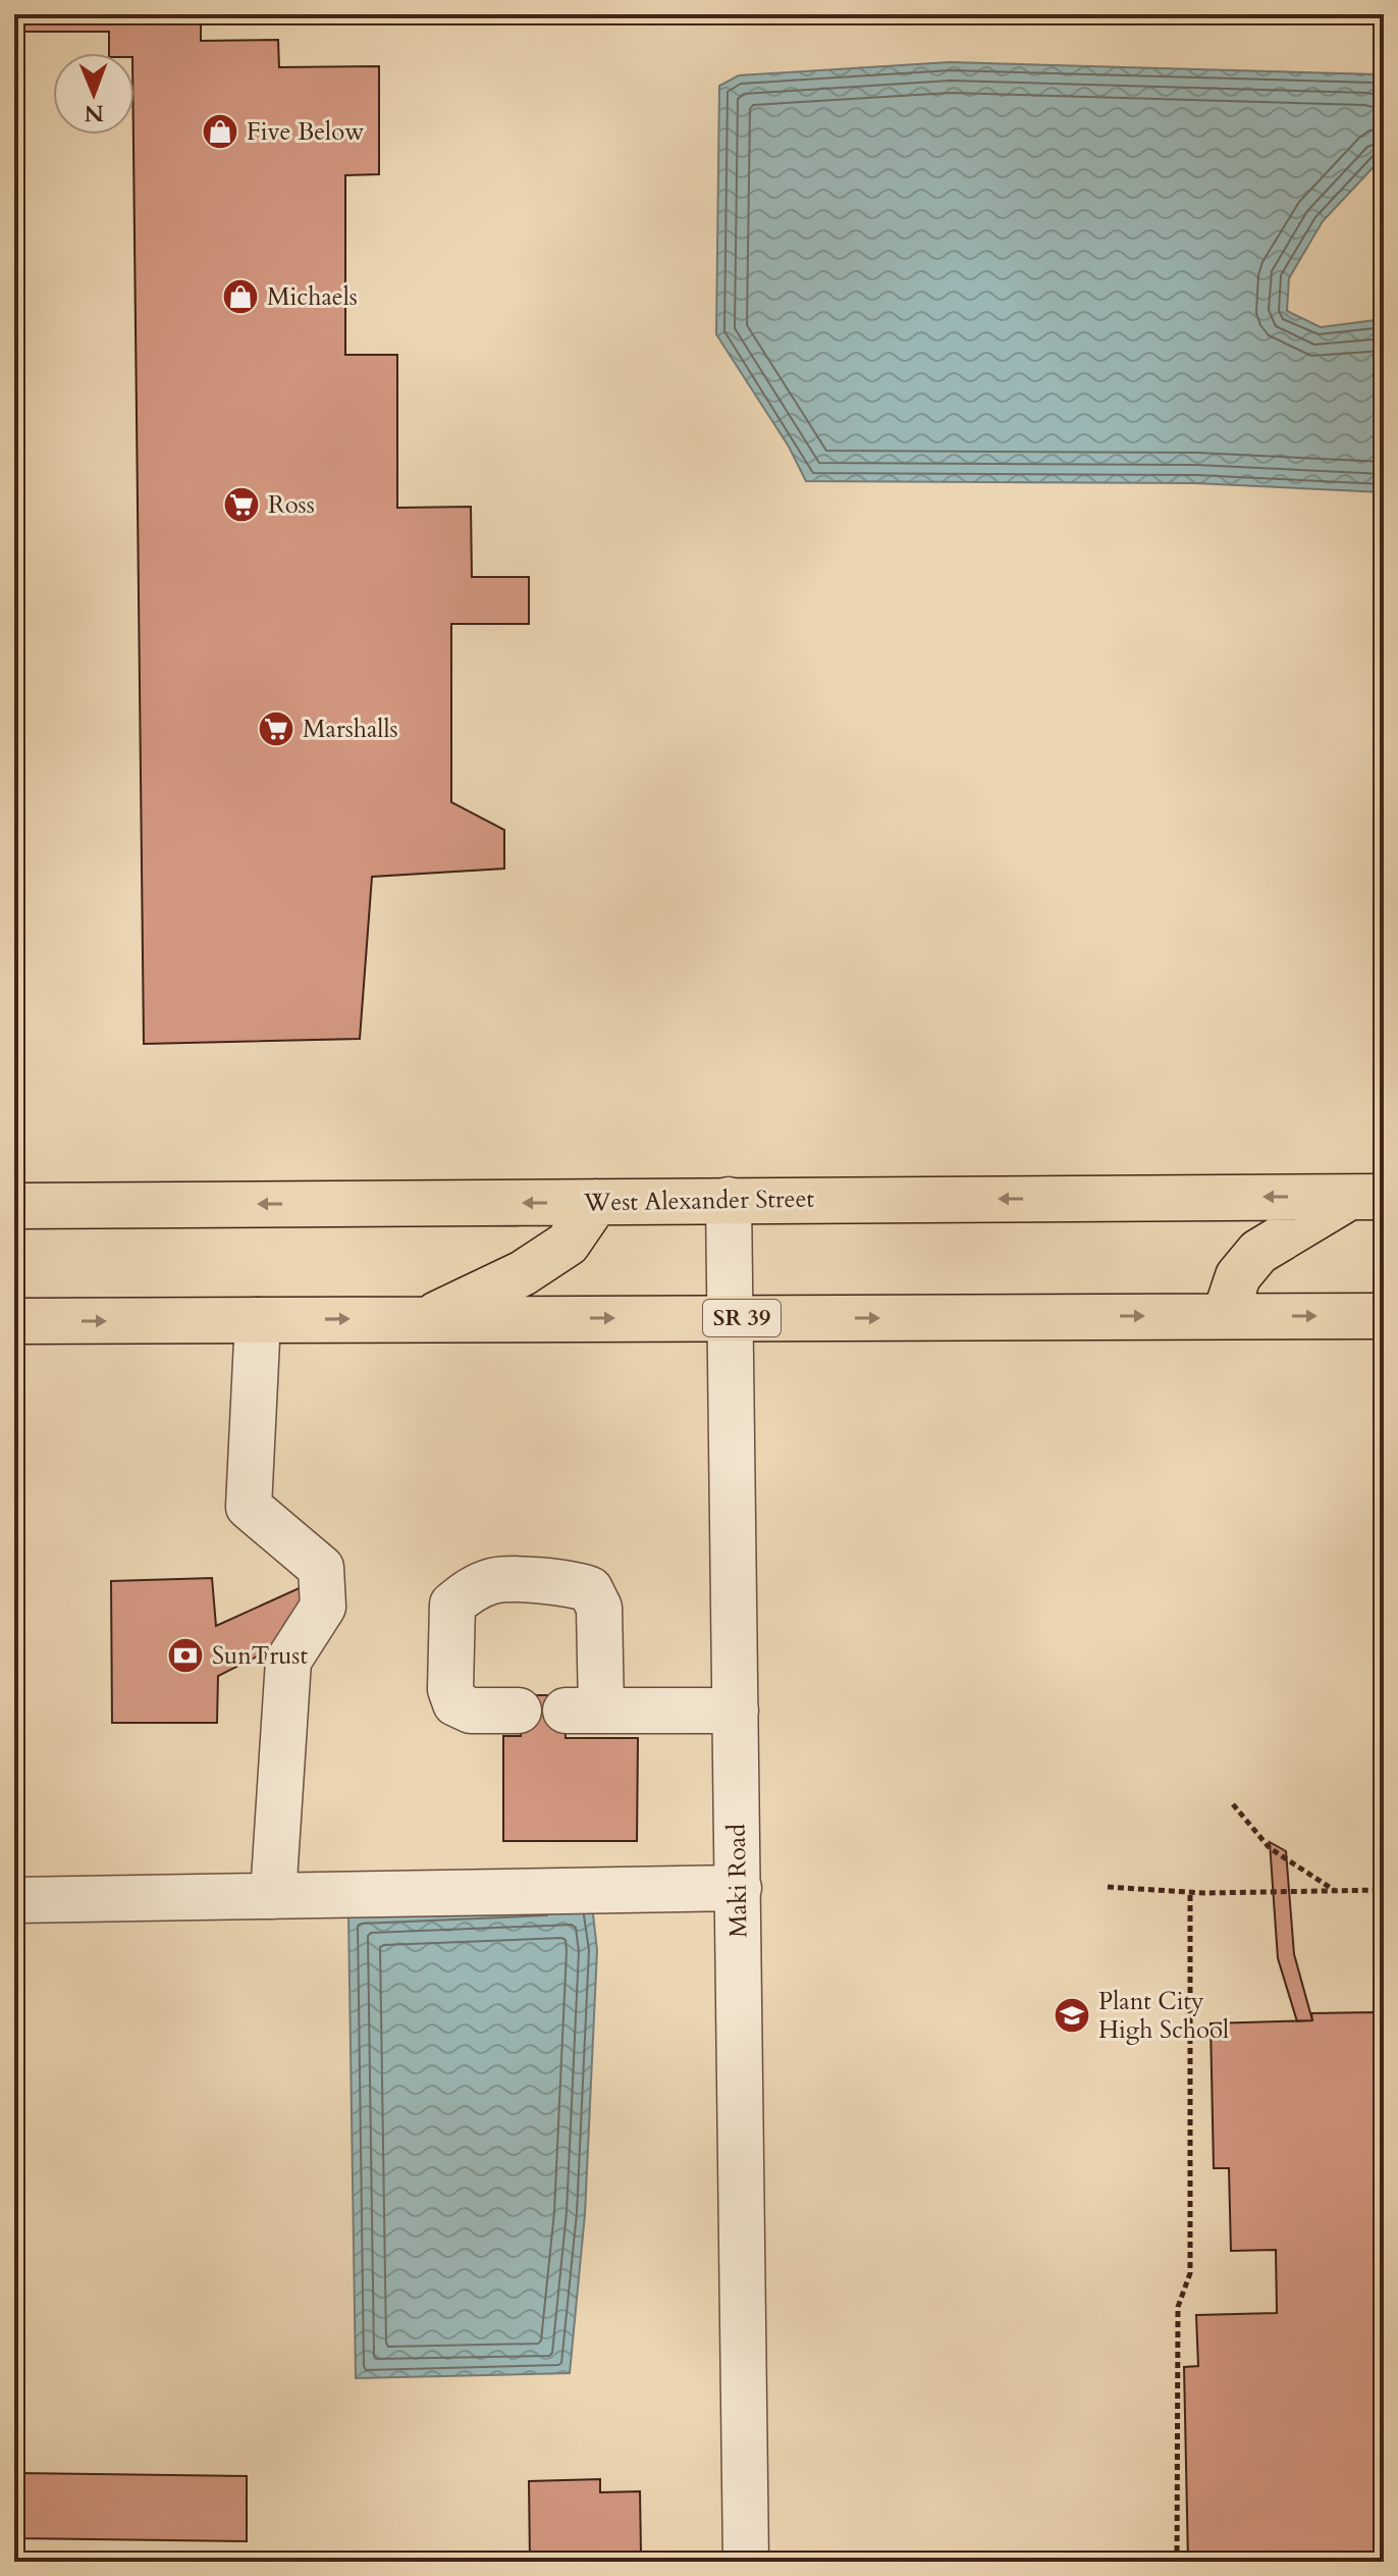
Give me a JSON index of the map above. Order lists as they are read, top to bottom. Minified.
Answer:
{"streets":{"main road":["West Alexander Street","SR 39"],"street":["Maki Road"]},"crossings":[["West Alexander Street","Maki Road"],["SR 39","Maki Road"]],"places":{"shop":["Five Below","Michaels"],"supermarket":["Ross","Marshalls"],"bank":["SunTrust"],"school or university":["Plant City High School"]},"north":"bottom"}
